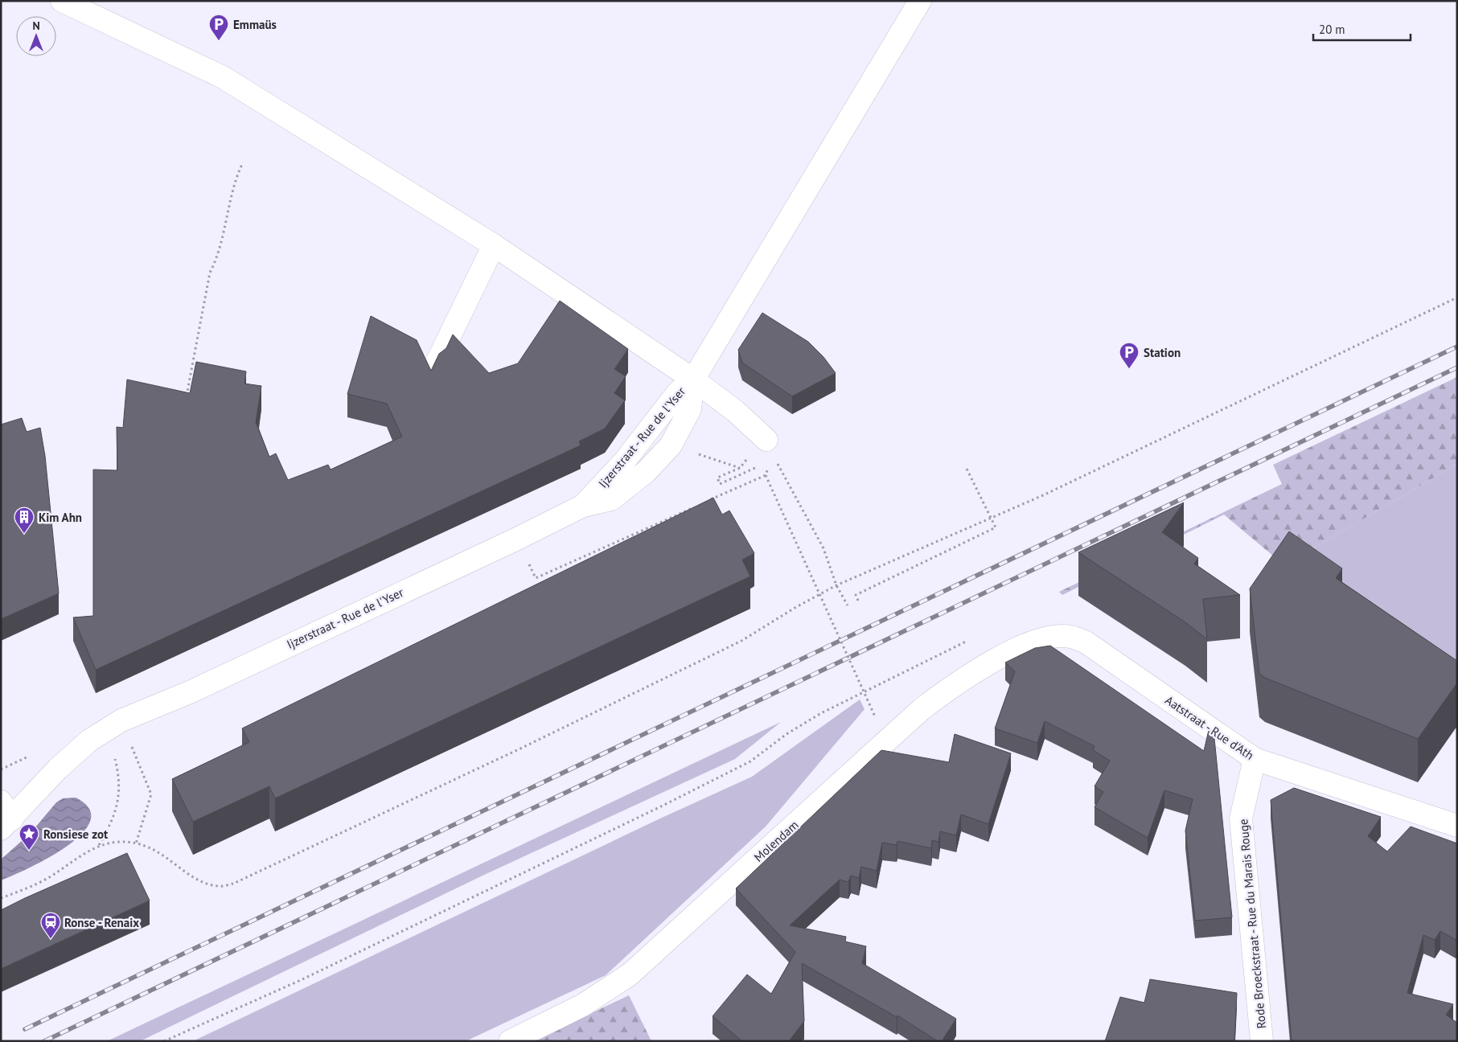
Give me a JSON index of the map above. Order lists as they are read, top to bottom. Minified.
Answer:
{"streets":{"street":["Ijzerstraat - Rue de l'Yser","Aatstraat - Rue d'Ath","Molendam","Rode Broeckstraat - Rue du Marais Rouge"]},"crossings":[["Aatstraat - Rue d'Ath","Molendam"],["Aatstraat - Rue d'Ath","Rode Broeckstraat - Rue du Marais Rouge"]],"places":{"parking":["Emmaüs","Station"],"building":["Kim Ahn"],"place":["Ronsiese zot"],"station":["Ronse - Renaix"]},"scale_bar":"20 m","north":"top"}
